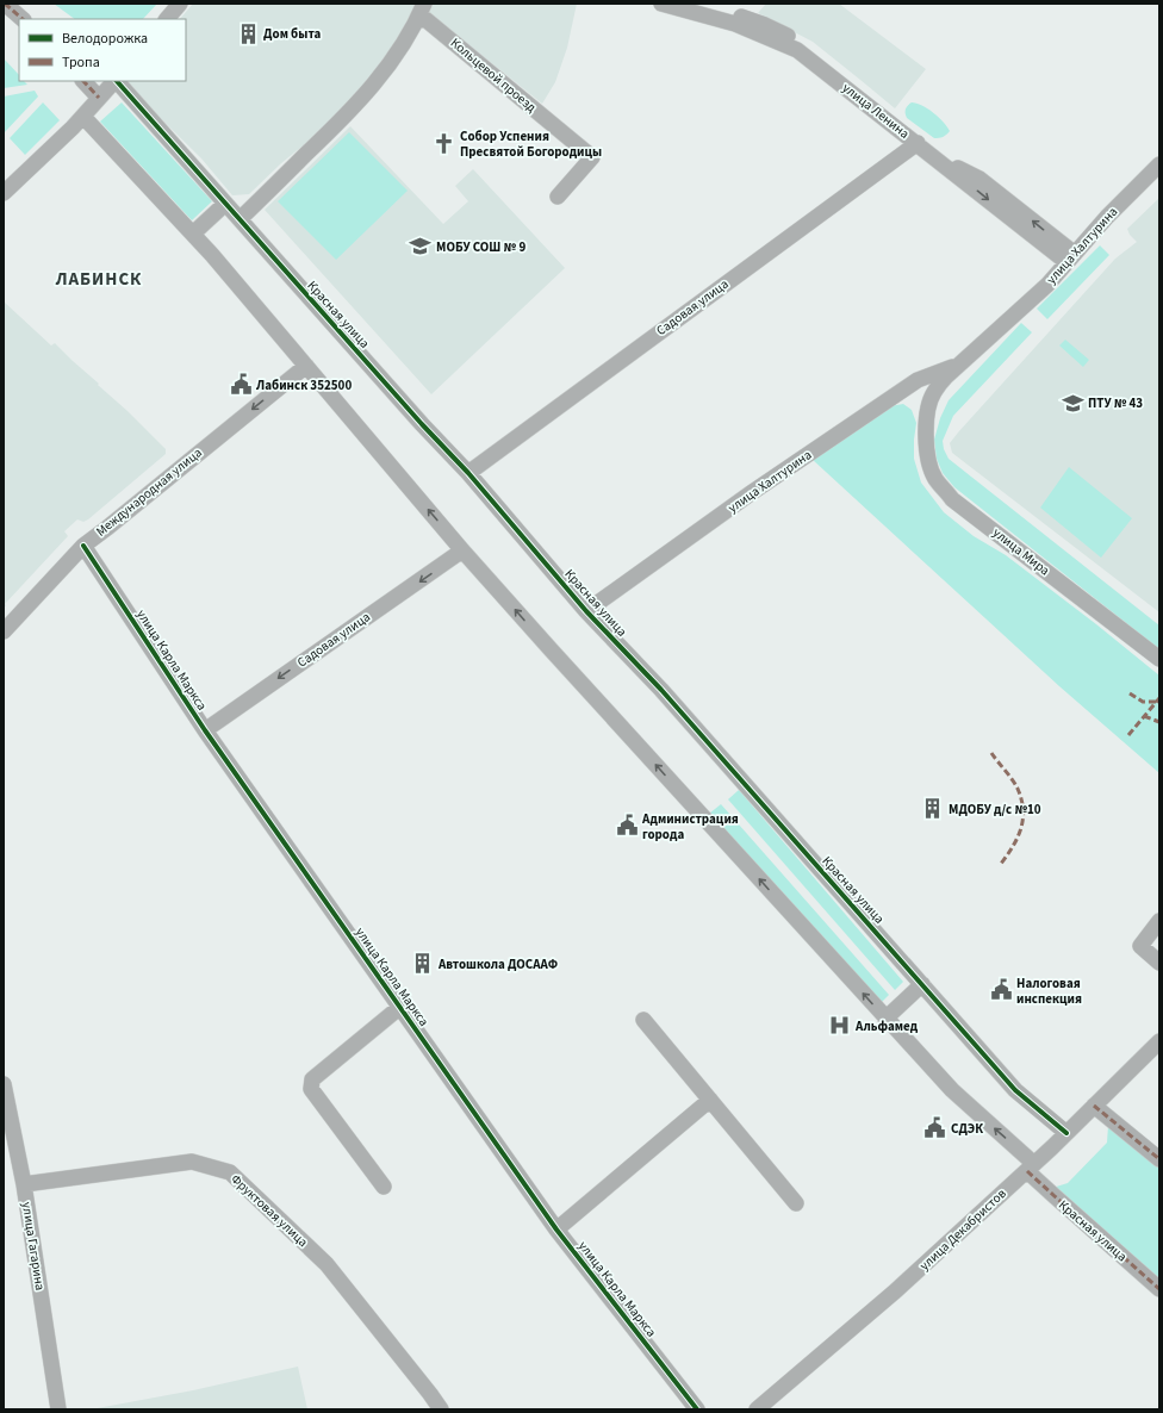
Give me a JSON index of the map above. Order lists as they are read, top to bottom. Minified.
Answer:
{"streets":{"street":["Кольцевой проезд","улица Ленина","улица Халтурина","Садовая улица","Красная улица","Международная улица","улица Мира","улица Карла Маркса","Фруктовая улица","улица Декабристов","улица Гагарина"]},"crossings":[["Кольцевой проезд","Красная улица"],["улица Ленина","улица Халтурина"],["улица Ленина","Садовая улица"],["улица Халтурина","Красная улица"],["улица Халтурина","улица Мира"],["Садовая улица","Красная улица"],["Садовая улица","улица Карла Маркса"],["Красная улица","Международная улица"],["Красная улица","улица Декабристов"],["Международная улица","улица Карла Маркса"],["Фруктовая улица","улица Гагарина"]],"one_way":["Садовая улица","Международная улица"],"districts":["ЛАБИНСК"],"places":{"building":["Дом быта","МДОБУ д/с №10","Автошкола ДОСААФ"],"church":["Собор Успения Пресвятой Богородицы"],"school or university":["МОБУ СОШ № 9","ПТУ № 43"],"public building":["Лабинск 352500","Администрация города","Налоговая инспекция","СДЭК"],"hospital":["Альфамед"]},"legend":["Велодорожка","Тропа"]}
